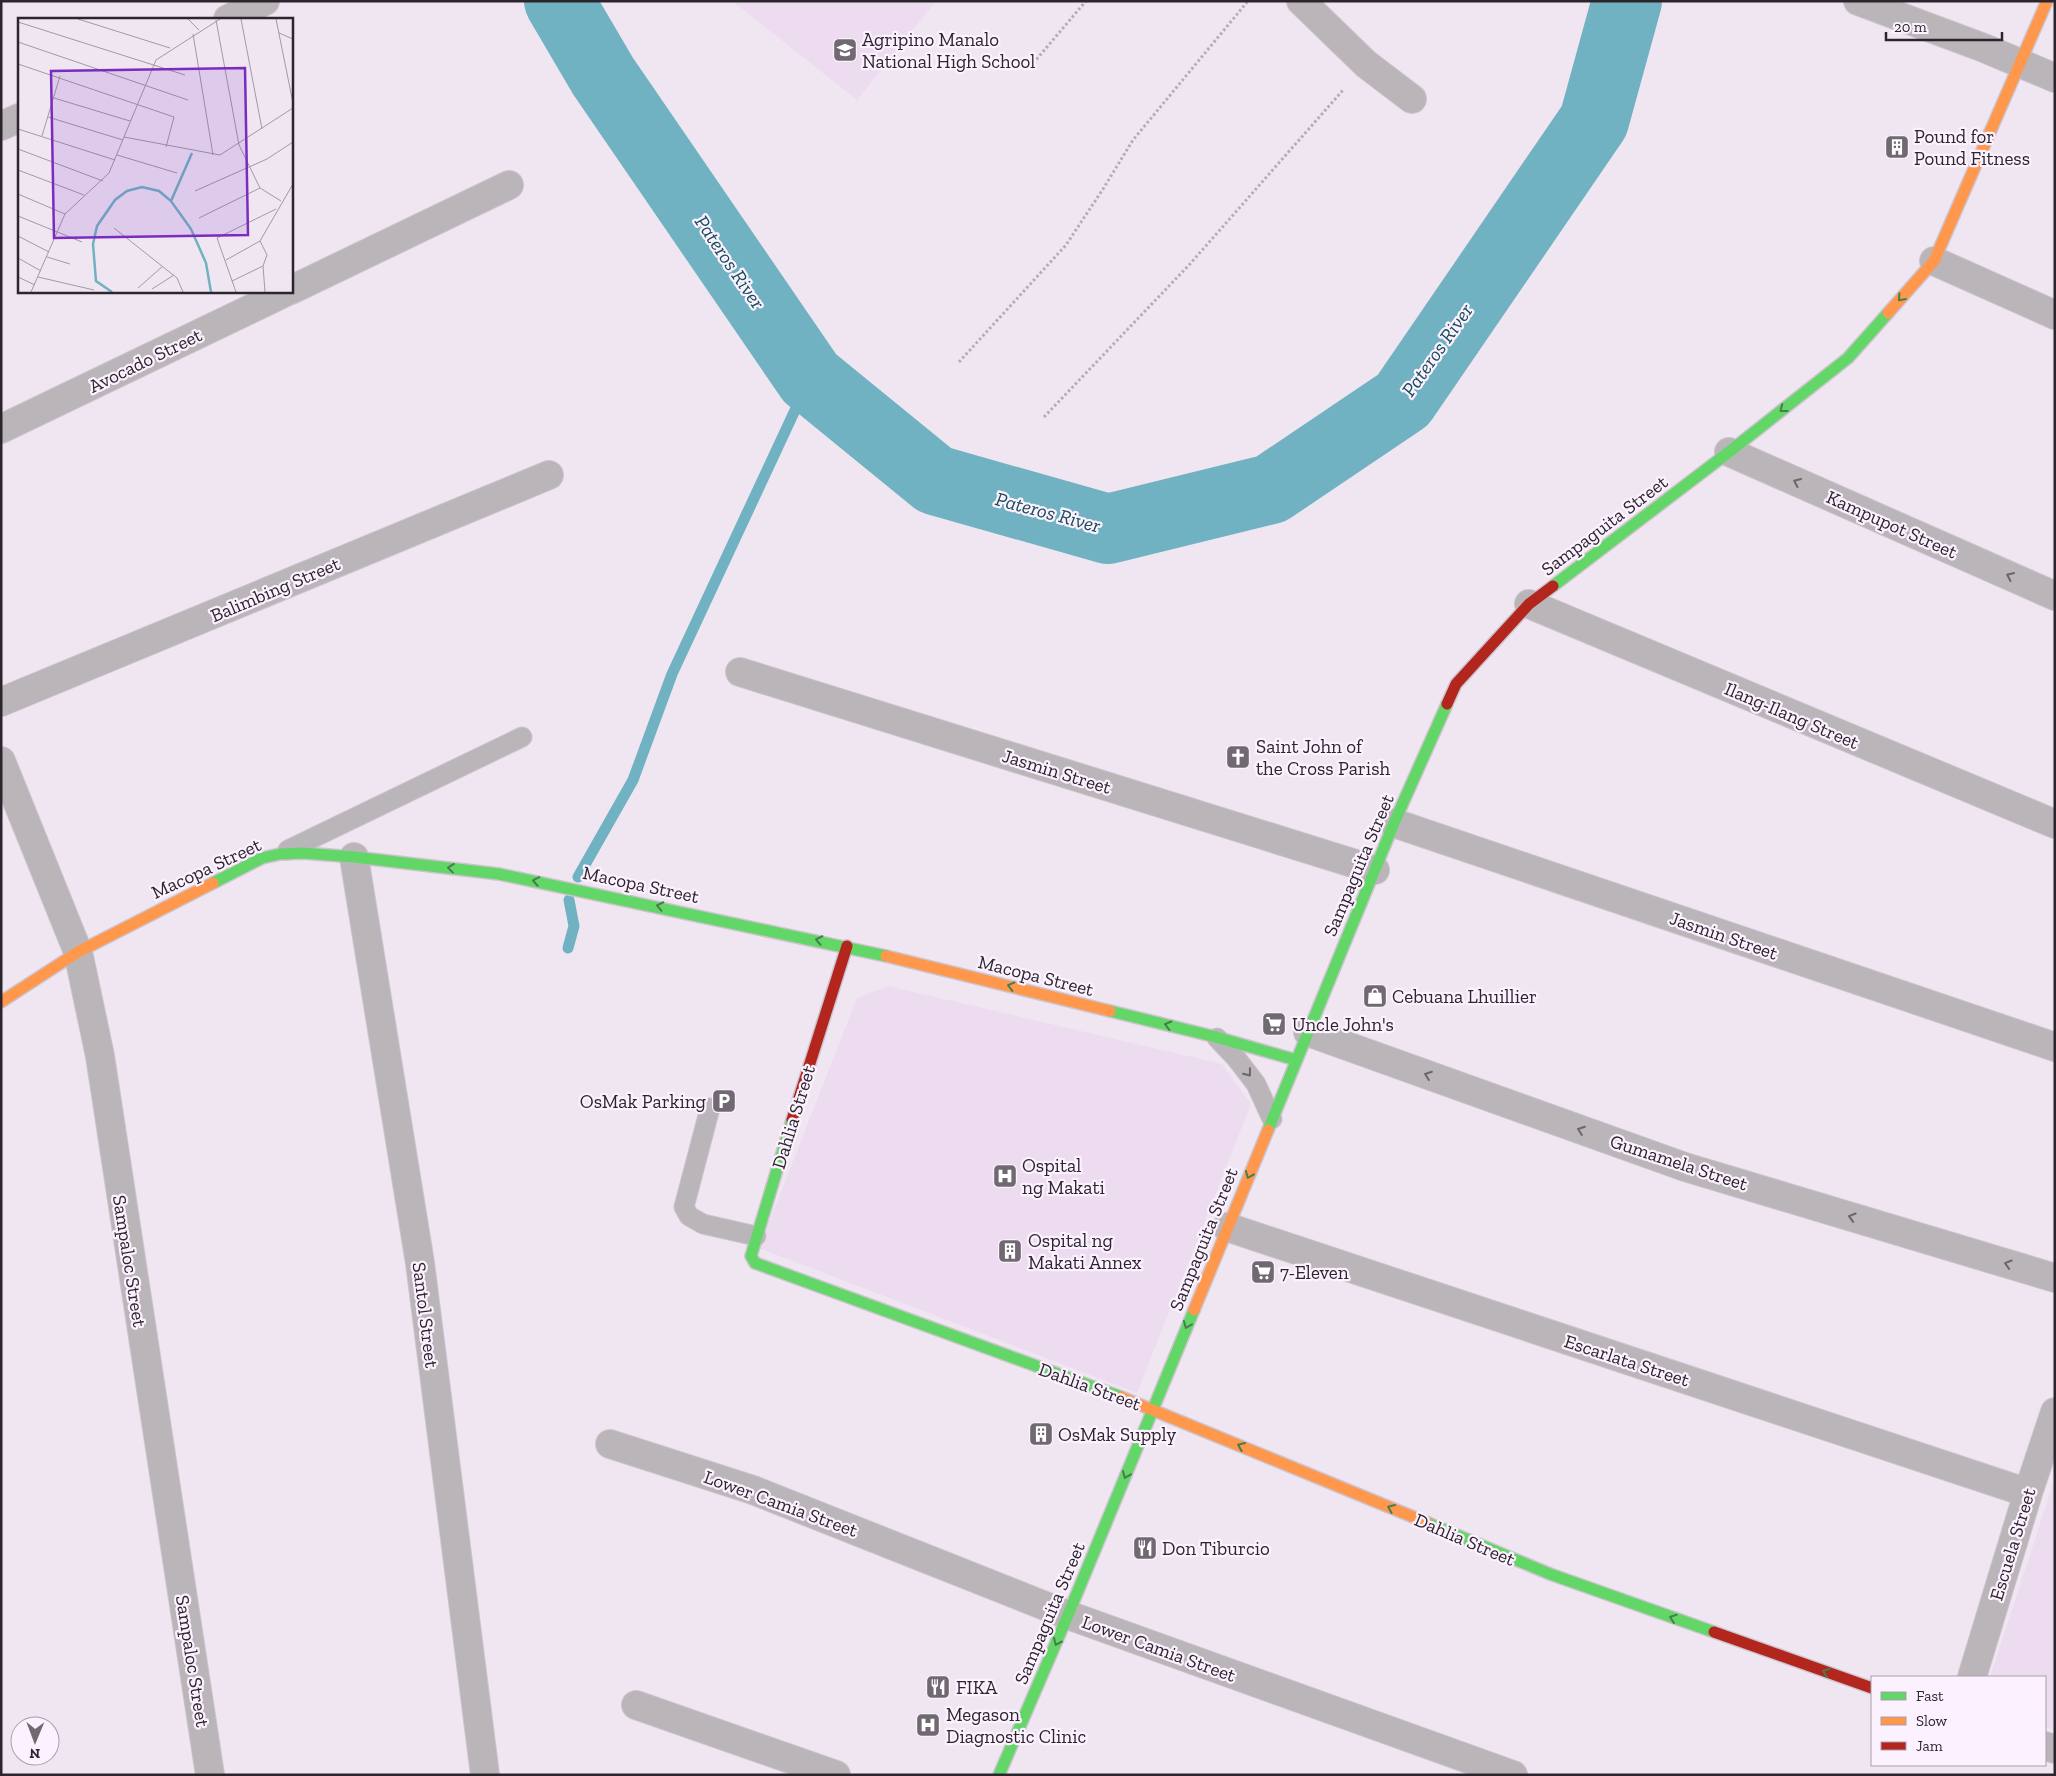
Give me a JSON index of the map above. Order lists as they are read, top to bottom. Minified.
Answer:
{"streets":{"street":["Avocado Street","Kampupot Street","Sampaguita Street","Balimbing Street","Ilang-Ilang Street","Jasmin Street","Macopa Street","Dahlia Street","Gumamela Street","Sampaloc Street","Santol Street","Escarlata Street","Lower Camia Street","Escuela Street"]},"crossings":[["Kampupot Street","Sampaguita Street"],["Sampaguita Street","Ilang-Ilang Street"],["Sampaguita Street","Jasmin Street"],["Sampaguita Street","Macopa Street"],["Sampaguita Street","Dahlia Street"],["Sampaguita Street","Gumamela Street"],["Sampaguita Street","Escarlata Street"],["Sampaguita Street","Lower Camia Street"],["Macopa Street","Dahlia Street"],["Macopa Street","Sampaloc Street"],["Macopa Street","Santol Street"],["Escarlata Street","Escuela Street"]],"one_way":["Kampupot Street","Sampaguita Street","Macopa Street","Dahlia Street","Gumamela Street"],"water":["Pateros River"],"places":{"school or university":["Agripino Manalo National High School"],"building":["Pound for Pound Fitness","Ospital ng Makati Annex","OsMak Supply"],"church":["Saint John of the Cross Parish"],"shop":["Cebuana Lhuillier"],"supermarket":["Uncle John's","7-Eleven"],"parking":["OsMak Parking"],"hospital":["Ospital ng Makati","Megason Diagnostic Clinic"],"restaurant":["Don Tiburcio","FIKA"]},"legend":["Fast","Slow","Jam"],"scale_bar":"20 m","north":"bottom"}
